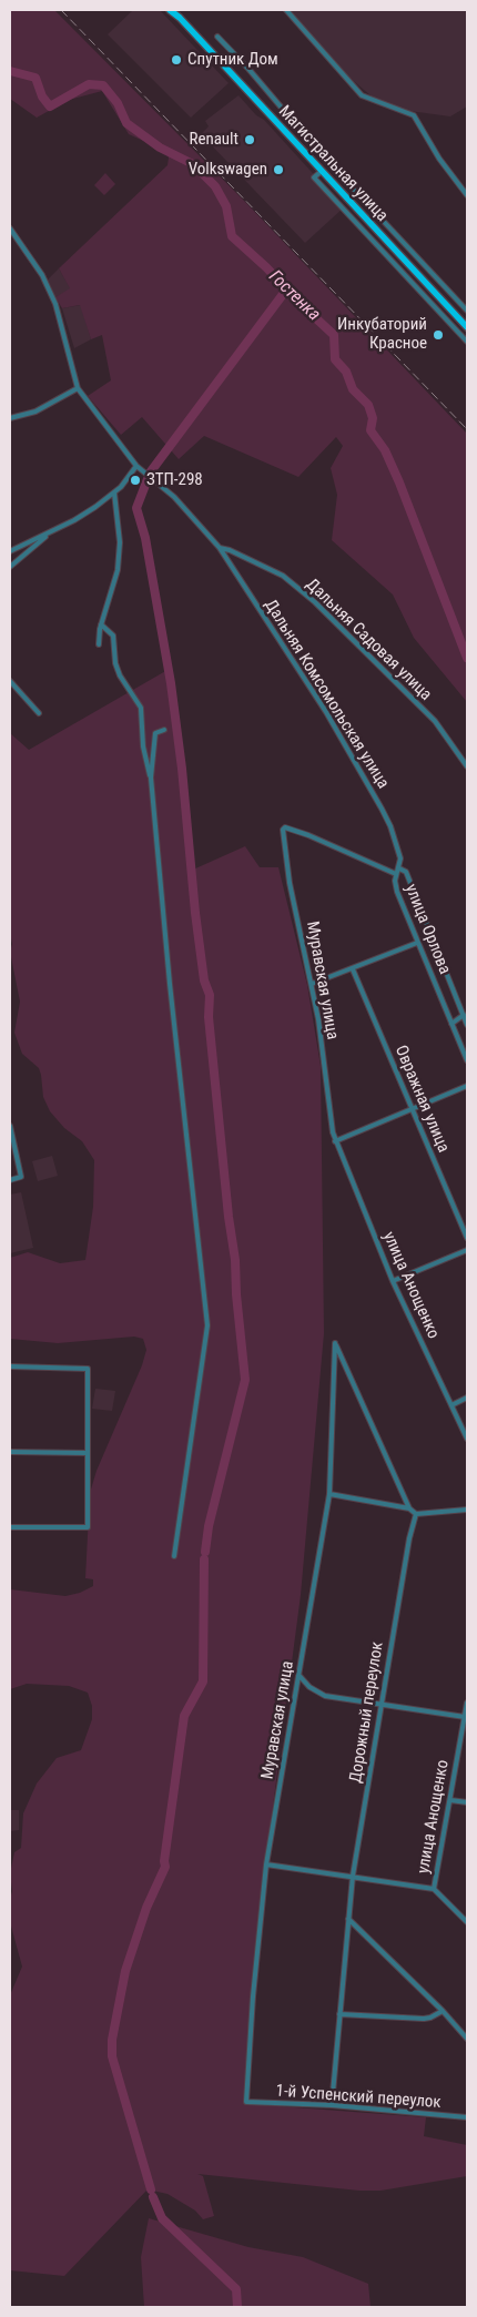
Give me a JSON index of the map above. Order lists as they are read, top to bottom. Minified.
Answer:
{"streets":{"main road":["Магистральная улица"],"street":["Дальняя Садовая улица","Дальняя Комсомольская улица","улица Орлова","Муравская улица","Овражная улица","улица Анощенко","Дорожный переулок","1-й Успенский переулок"]},"crossings":[["Дальняя Садовая улица","Дальняя Комсомольская улица"],["Дальняя Комсомольская улица","улица Орлова"],["улица Орлова","Муравская улица"],["Муравская улица","улица Анощенко"],["Муравская улица","1-й Успенский переулок"],["Дорожный переулок","1-й Успенский переулок"]],"water":["Гостенка"],"places":["Спутник Дом","Renault","Volkswagen","Инкубаторий Красное","ЗТП-298"]}
